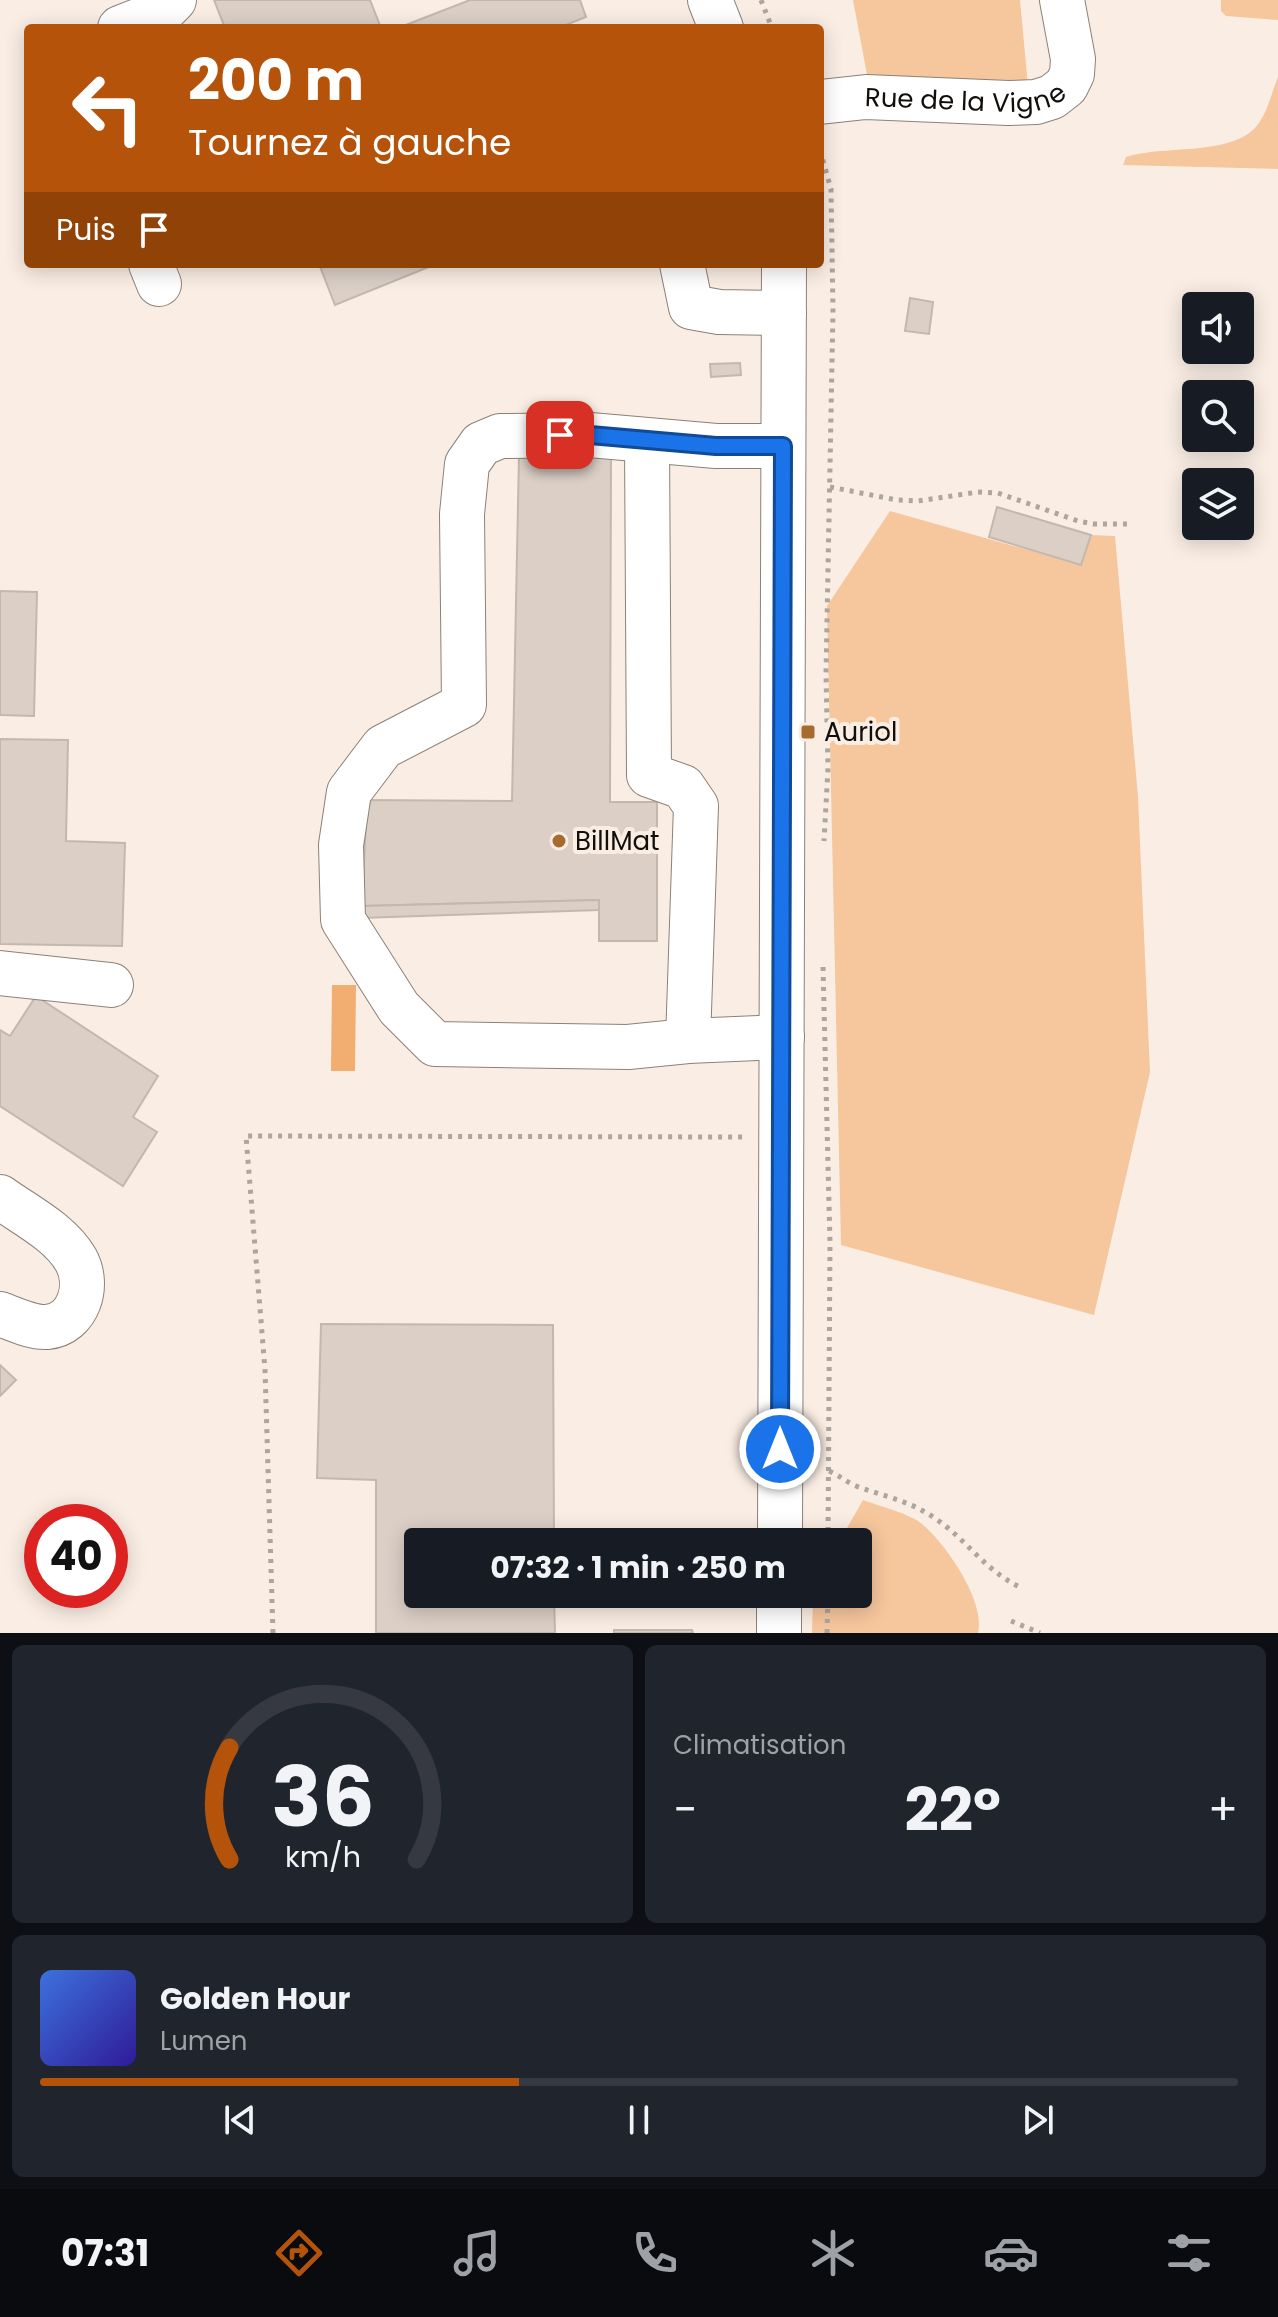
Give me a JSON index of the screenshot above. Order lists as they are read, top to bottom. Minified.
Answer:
{"streets":{"street":["Rue de la Vigne"]},"places":{"transit":["Auriol"],"other":["BillMat"]},"page":{"turn":["200 m","Tournez à gauche"],"then":"Puis","limit":"40","trip":"07:32 · 1 min · 250 m","tile":"Climatisation","heat":["−","22°","+"],"song":["Golden Hour","Lumen"],"tabs":"07:31","gauge":["36","km/h"]}}
